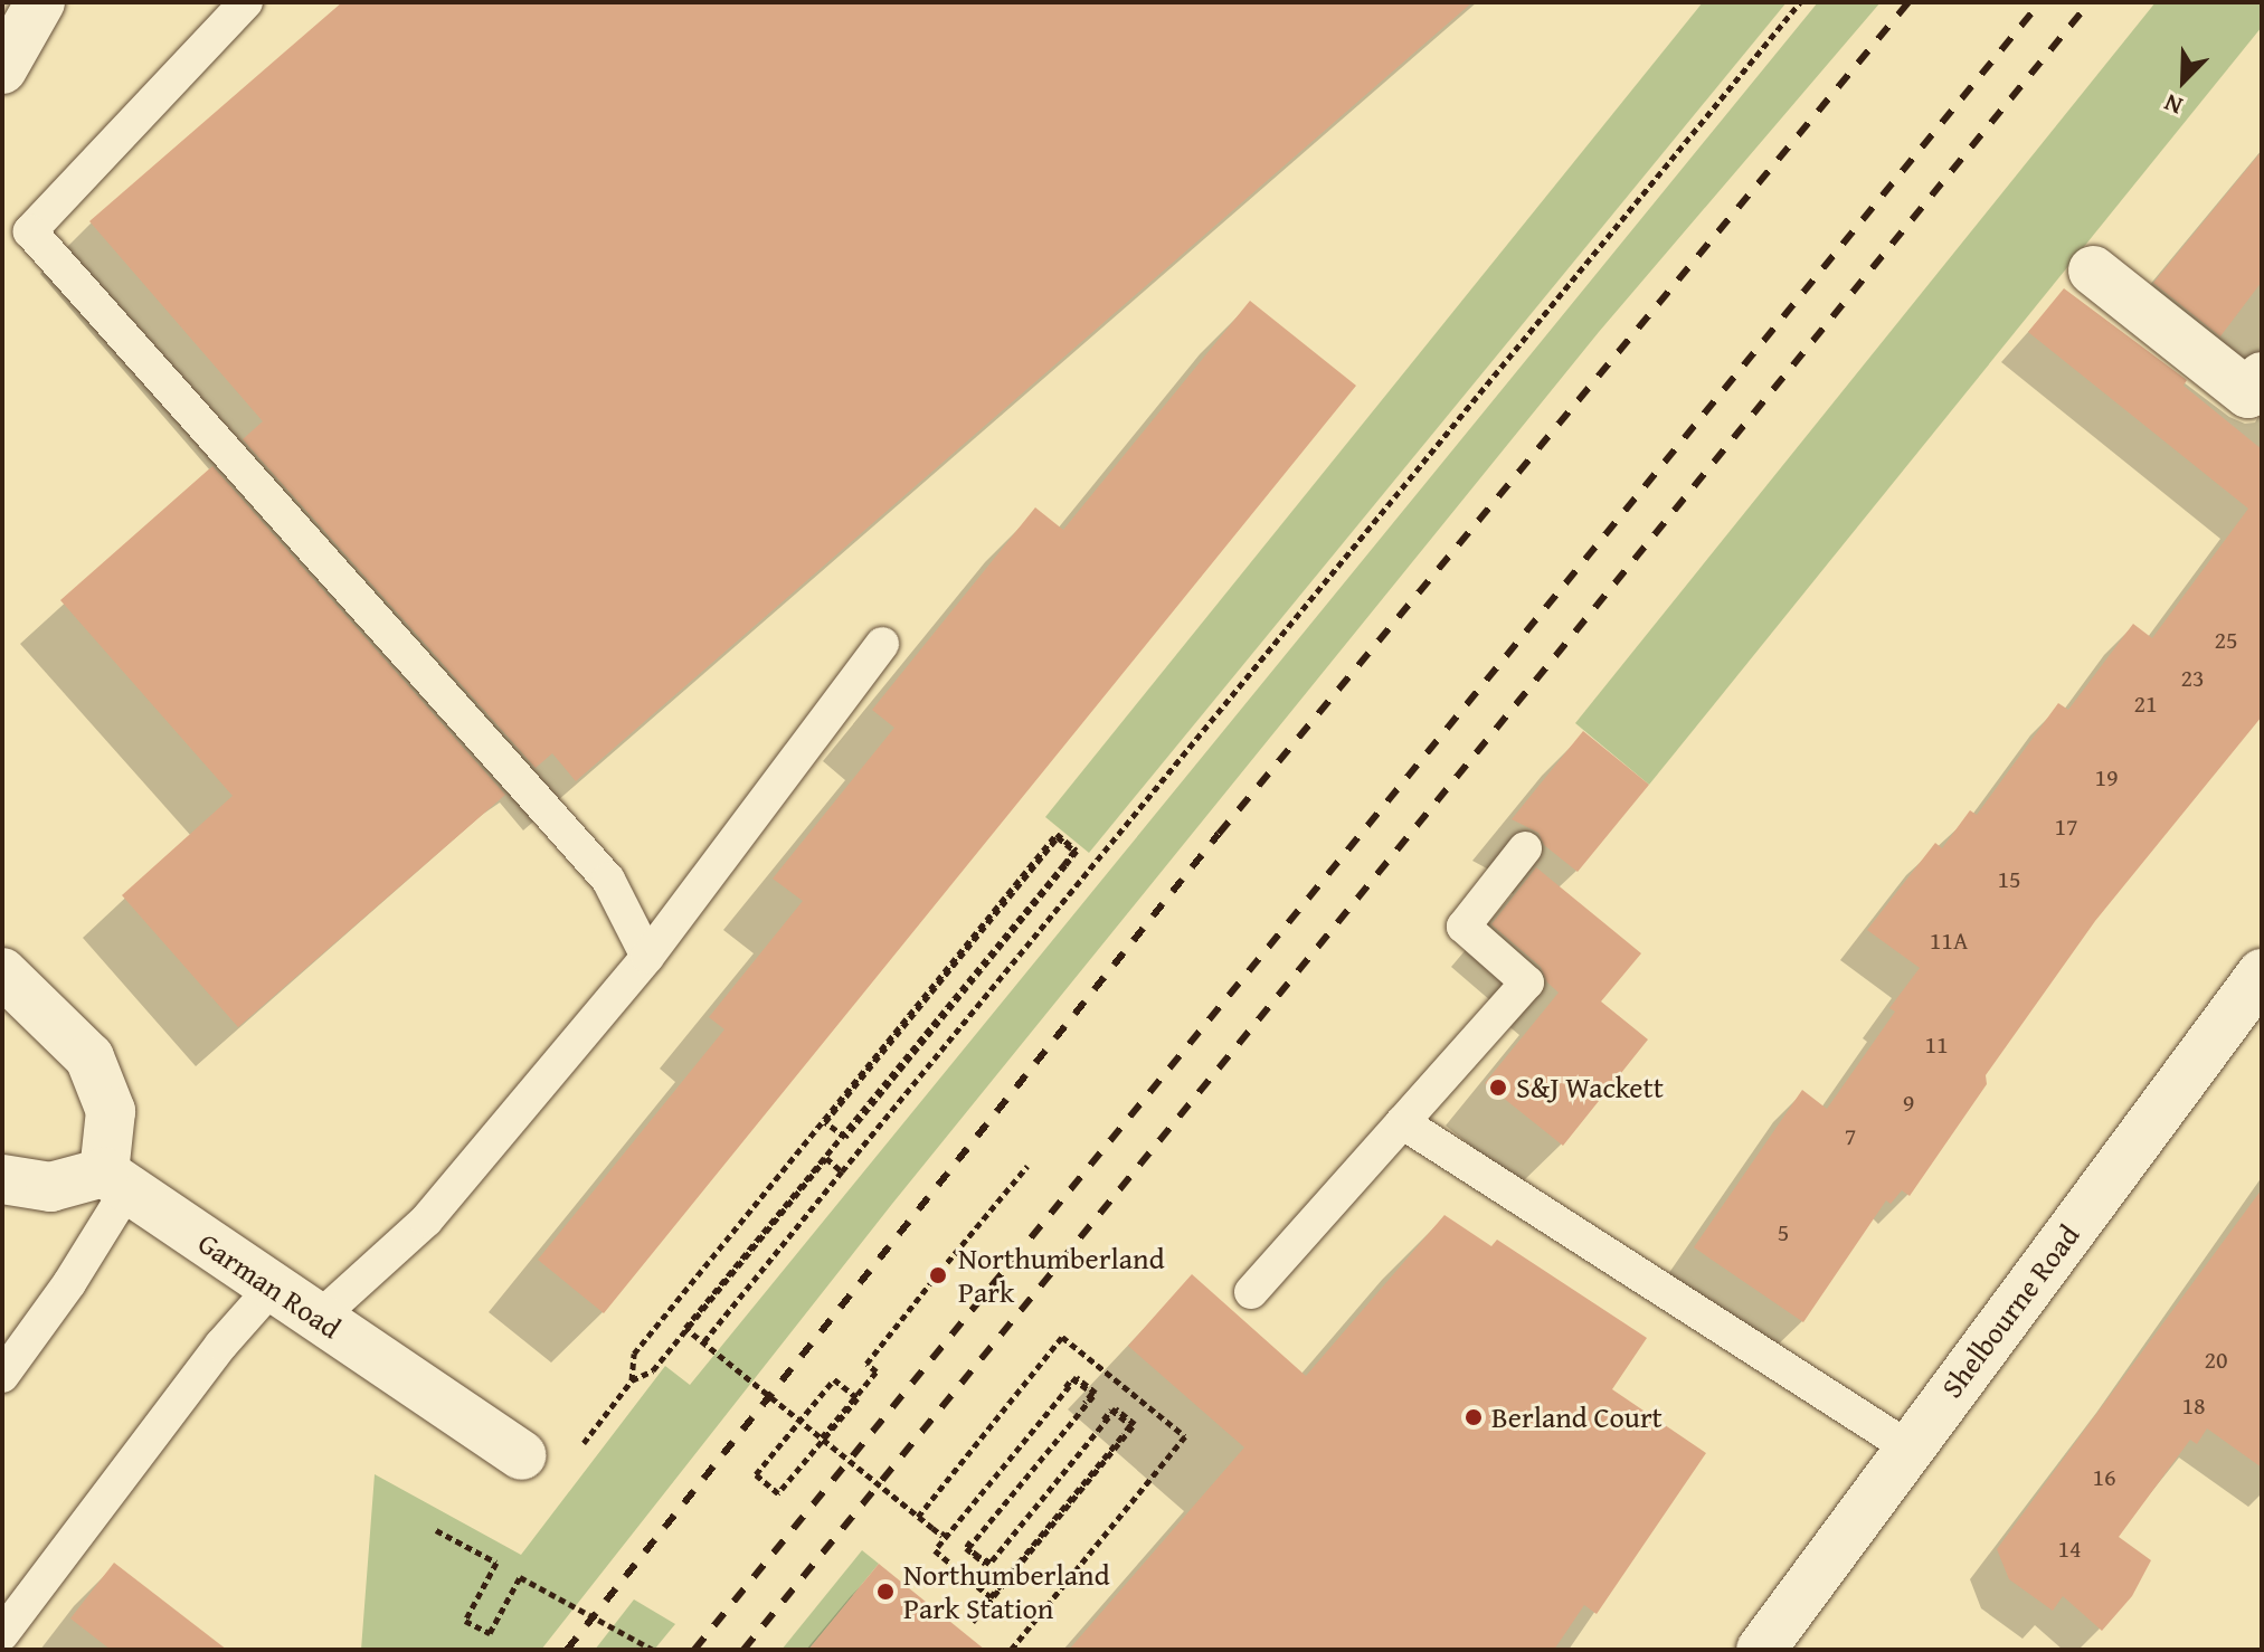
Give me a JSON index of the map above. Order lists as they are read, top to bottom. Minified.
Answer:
{"streets":{"street":["Garman Road","Shelbourne Road"]},"places":["S&J Wackett","Northumberland Park","Berland Court","Northumberland Park Station"],"house_numbers":["25","23","21","19","17","15","11A","11","9","7","5","20","18","16","14"],"north":"bottom left"}
